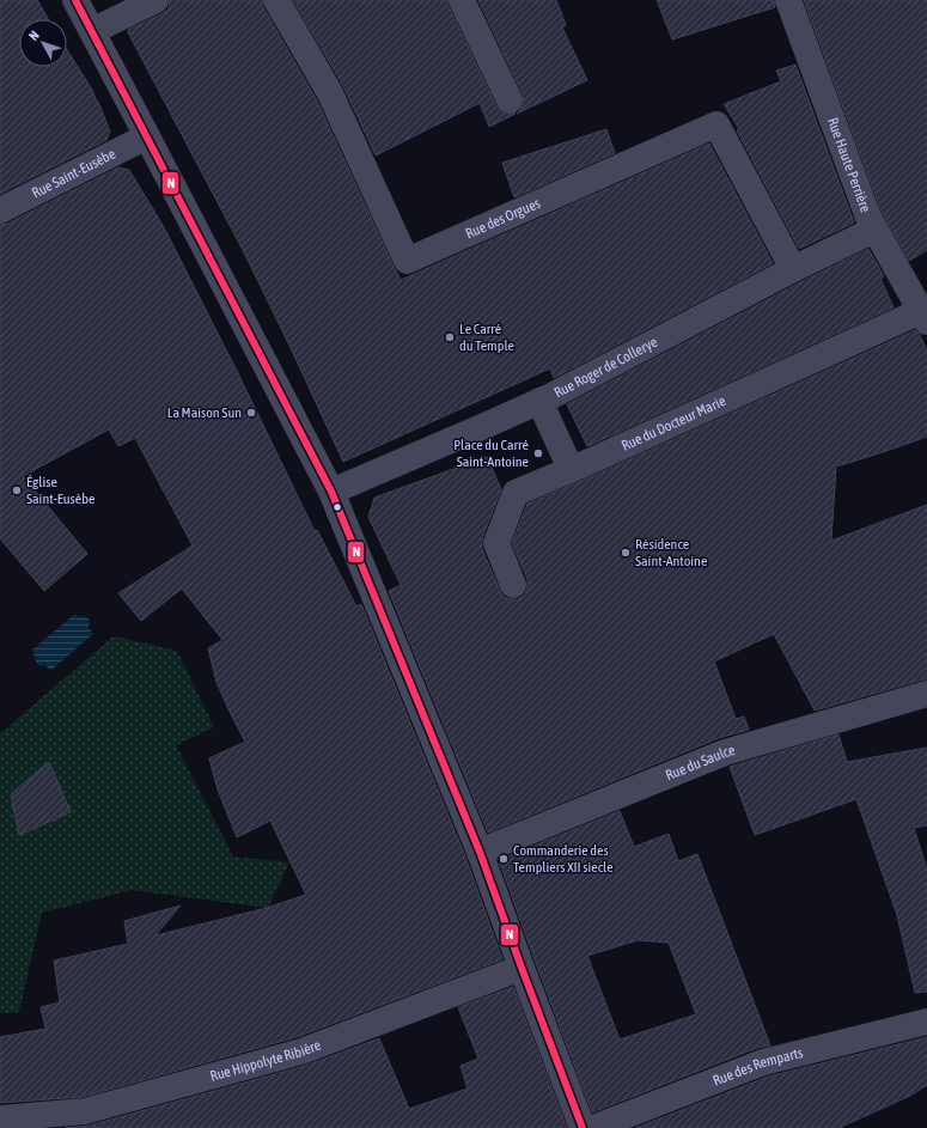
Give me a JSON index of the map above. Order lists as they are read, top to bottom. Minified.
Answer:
{"streets":{"street":["Rue Haute Perrière","Rue Saint-Eusèbe","Rue des Orgues","Rue Roger de Collerye","Rue du Docteur Marie","Rue du Saulce","Rue Hippolyte Ribière","Rue des Remparts"]},"crossings":[["Rue Haute Perrière","Rue Roger de Collerye"],["Rue Haute Perrière","Rue du Docteur Marie"],["Rue des Orgues","Rue Roger de Collerye"]],"places":["Le Carré du Temple","La Maison Sun","Place du Carré Saint-Antoine","Église Saint-Eusèbe","Résidence Saint-Antoine","Commanderie des Templiers XII siecle"],"lines":["transit line N"],"north":"top left"}
